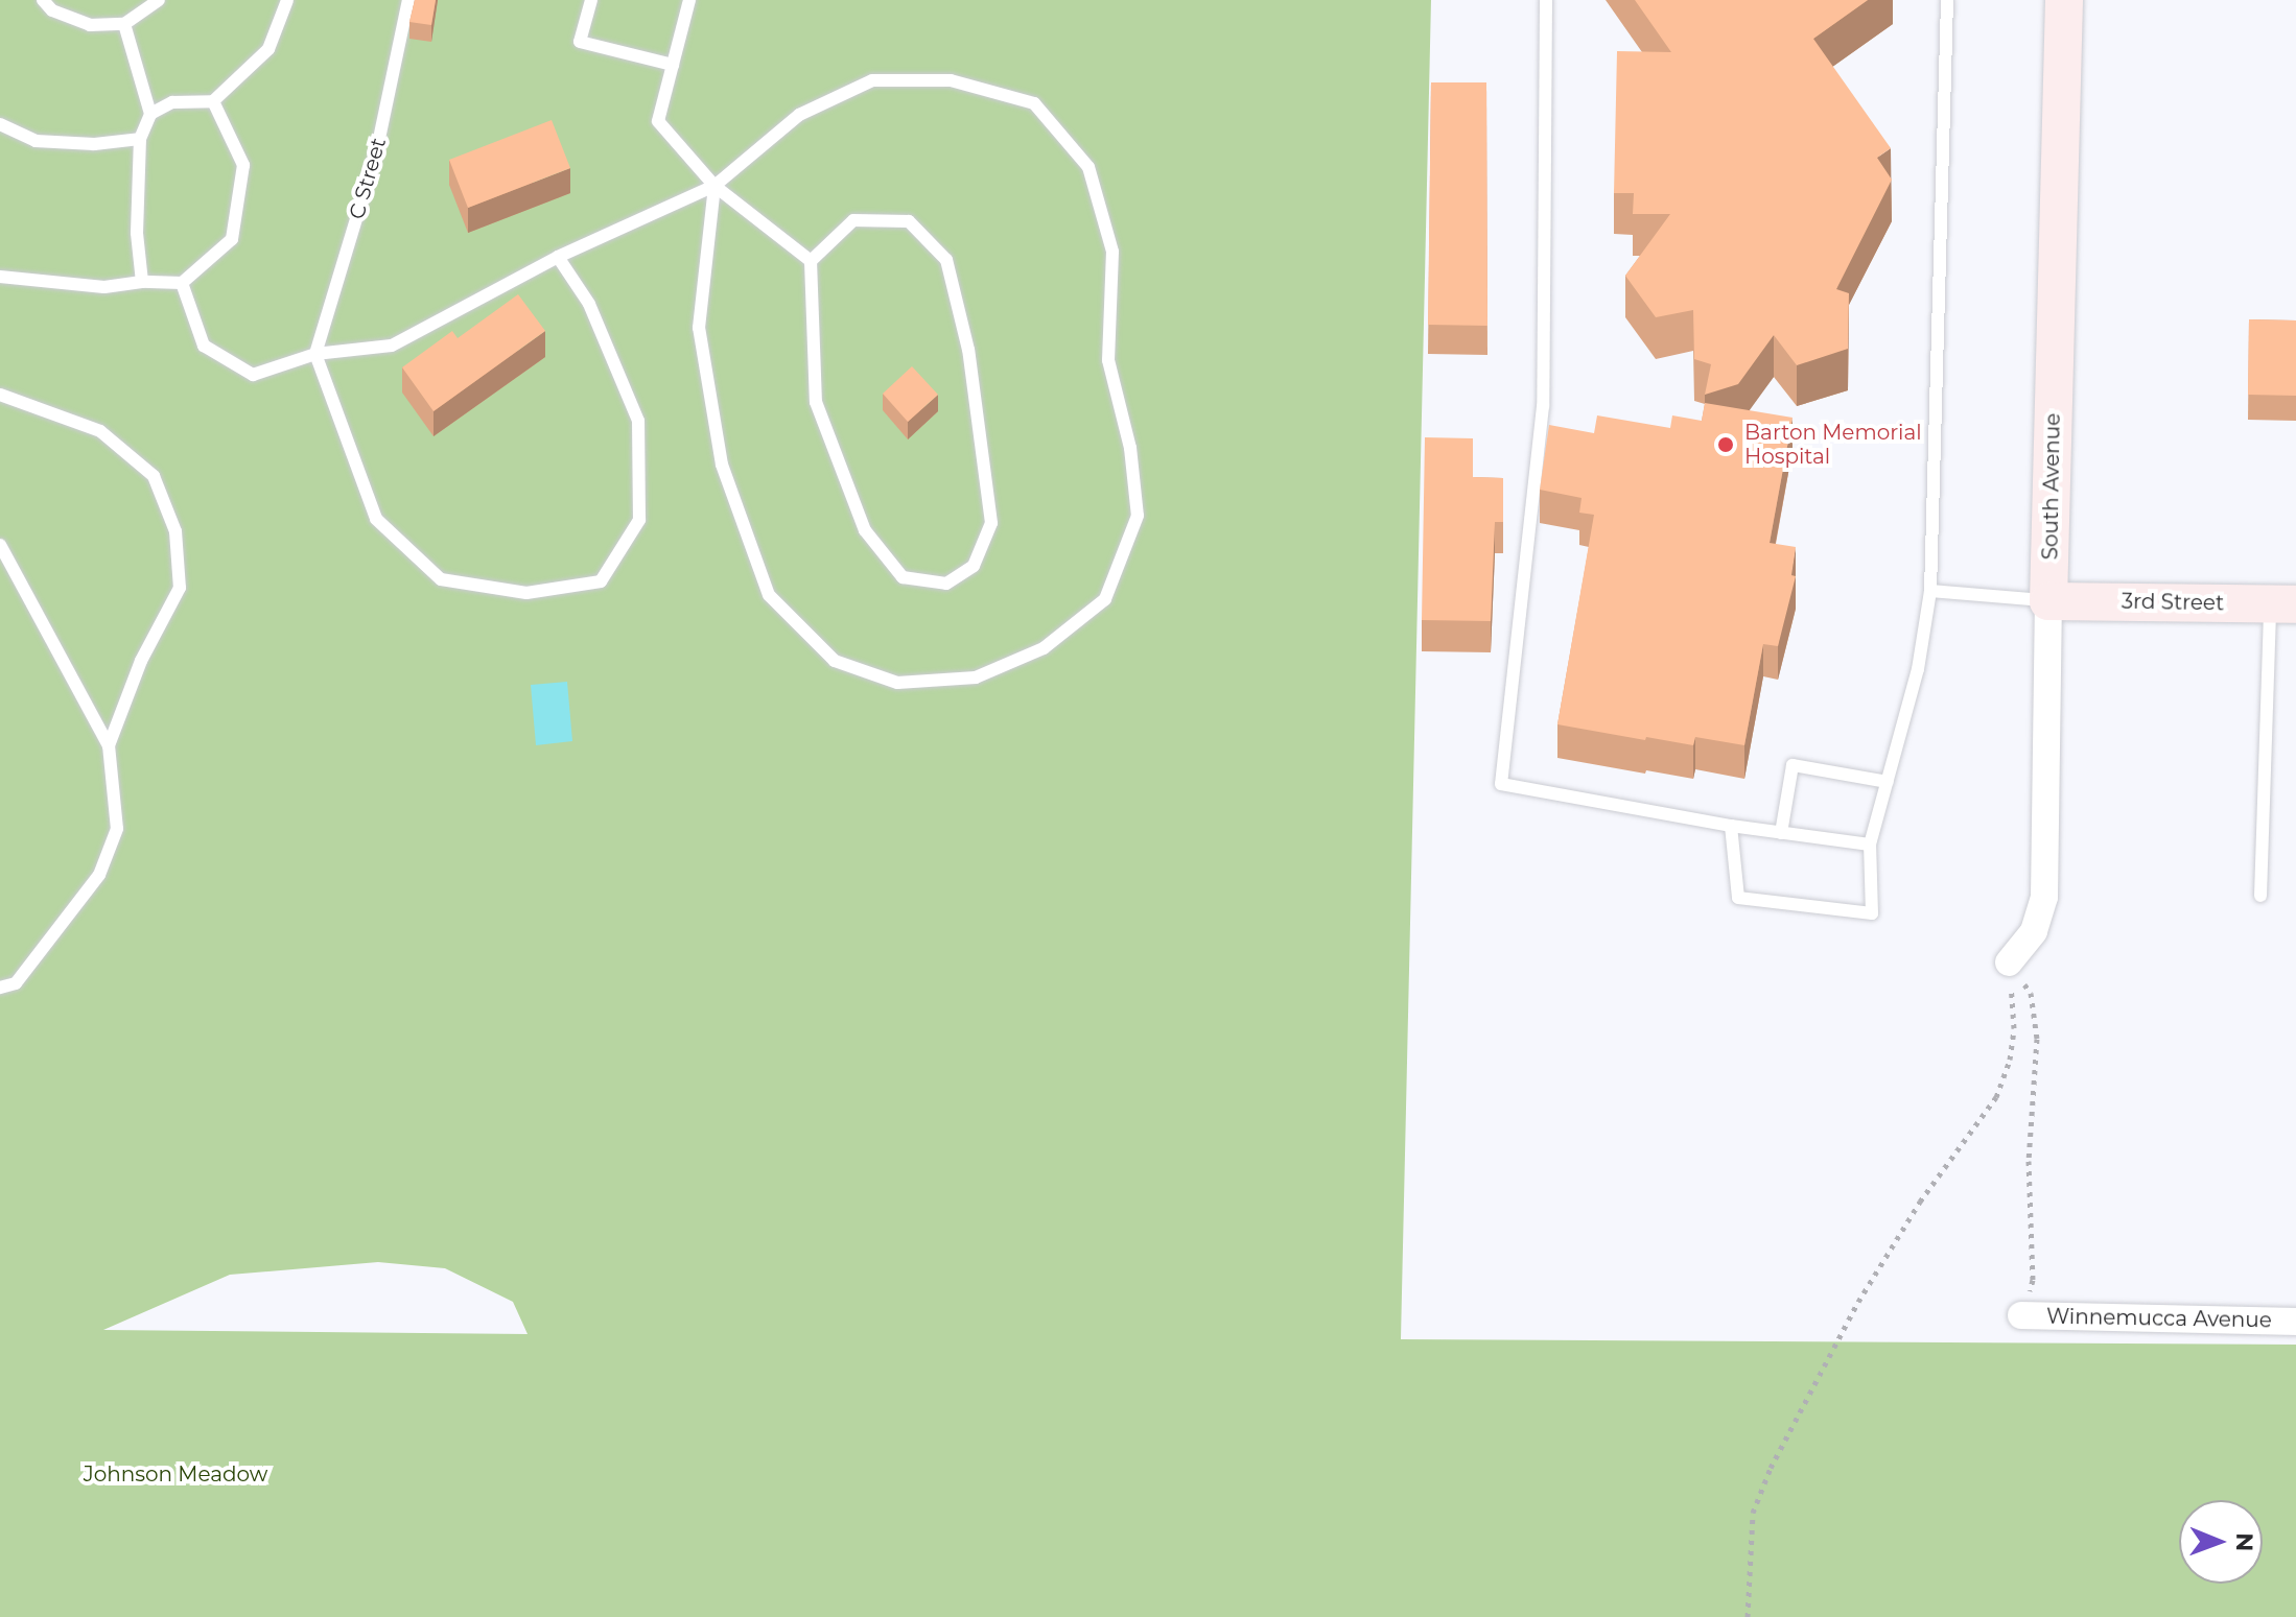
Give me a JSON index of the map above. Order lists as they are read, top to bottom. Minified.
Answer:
{"streets":{"street":["South Avenue","3rd Street","Winnemucca Avenue"],"lane":["C Street"]},"crossings":[["South Avenue","3rd Street"]],"parks":["Johnson Meadow"],"places":["Barton Memorial Hospital"],"north":"right"}
